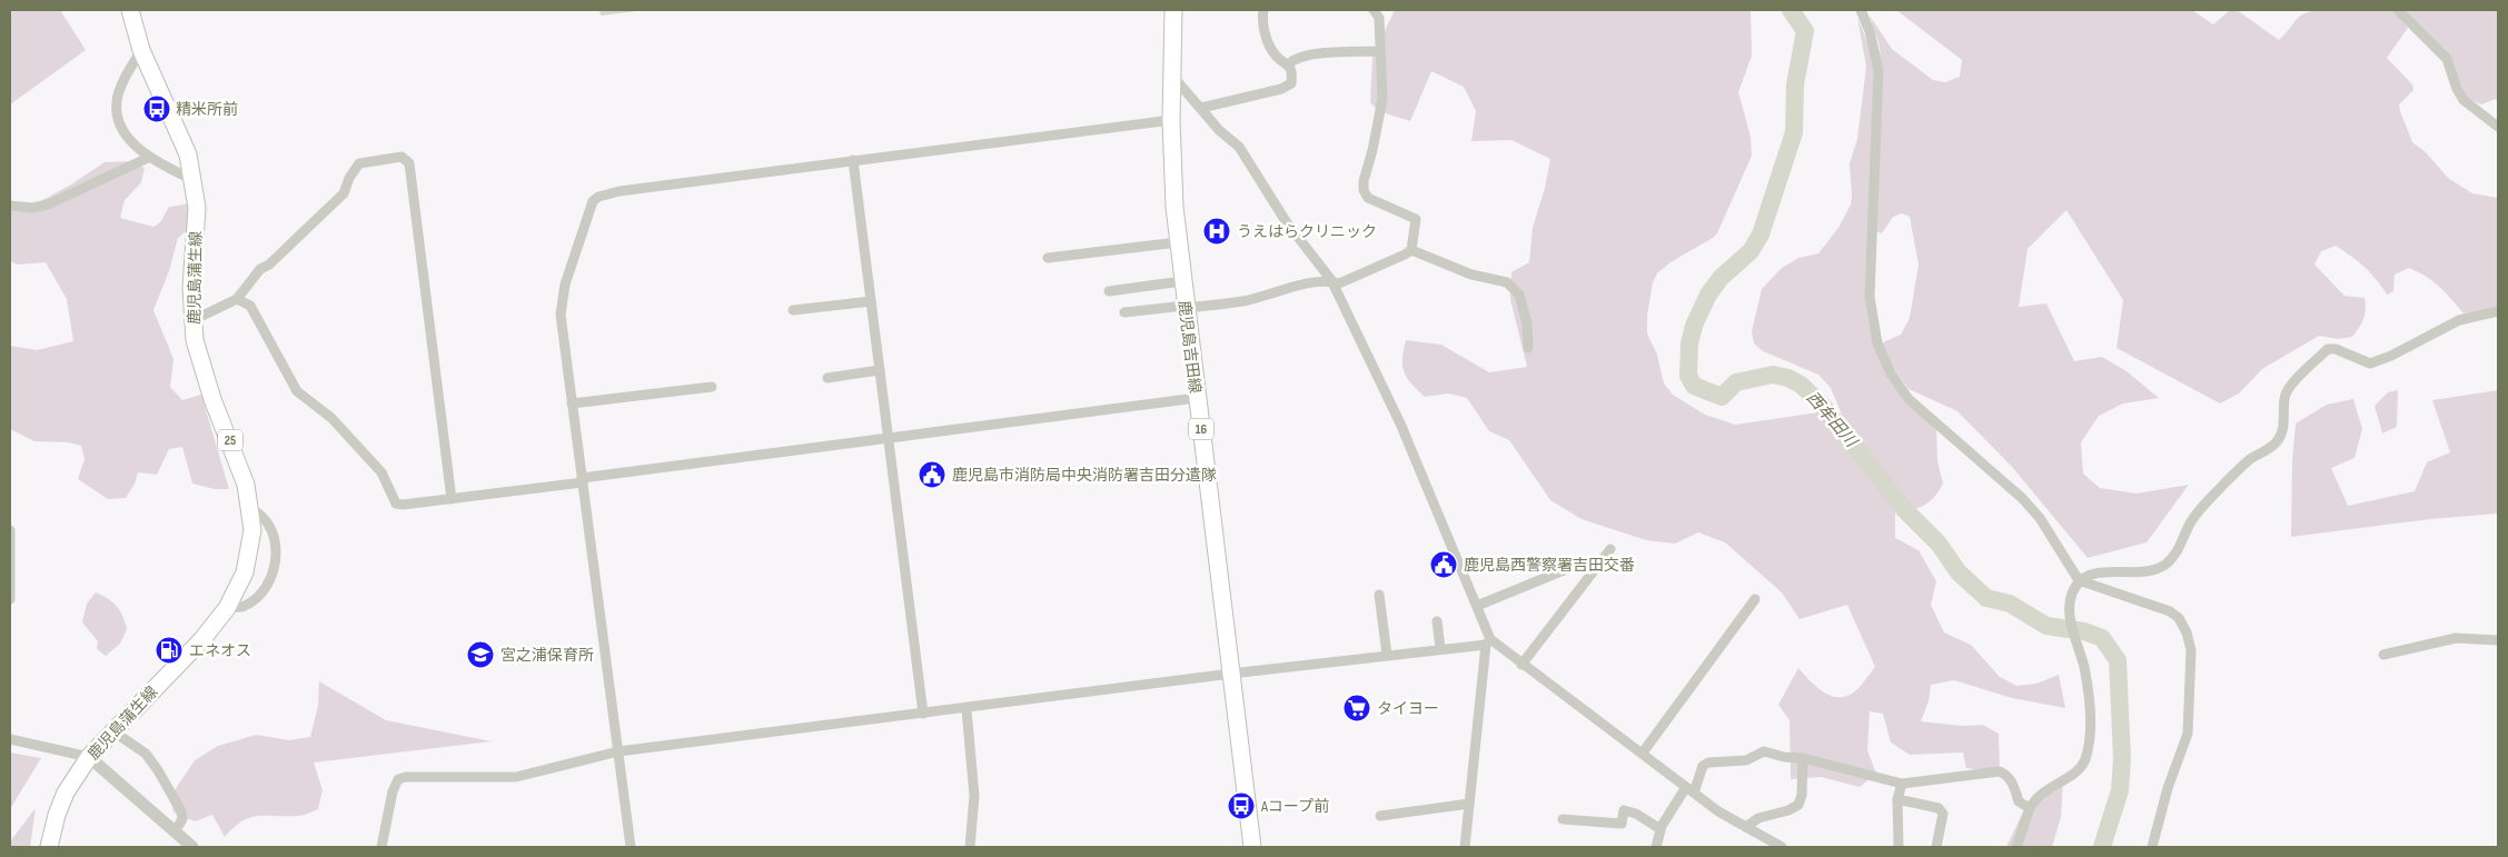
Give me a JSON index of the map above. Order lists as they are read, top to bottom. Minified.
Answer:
{"streets":{"main road":["鹿児島蒲生線","鹿児島吉田線","16","25"]},"water":["西牟田川"],"places":{"bus stop":["精米所前","Aコープ前"],"hospital":["うえはらクリニック"],"public building":["鹿児島市消防局中央消防署吉田分遣隊","鹿児島西警察署吉田交番"],"fuel station":["エネオス"],"school or university":["宮之浦保育所"],"supermarket":["タイヨー"]}}
